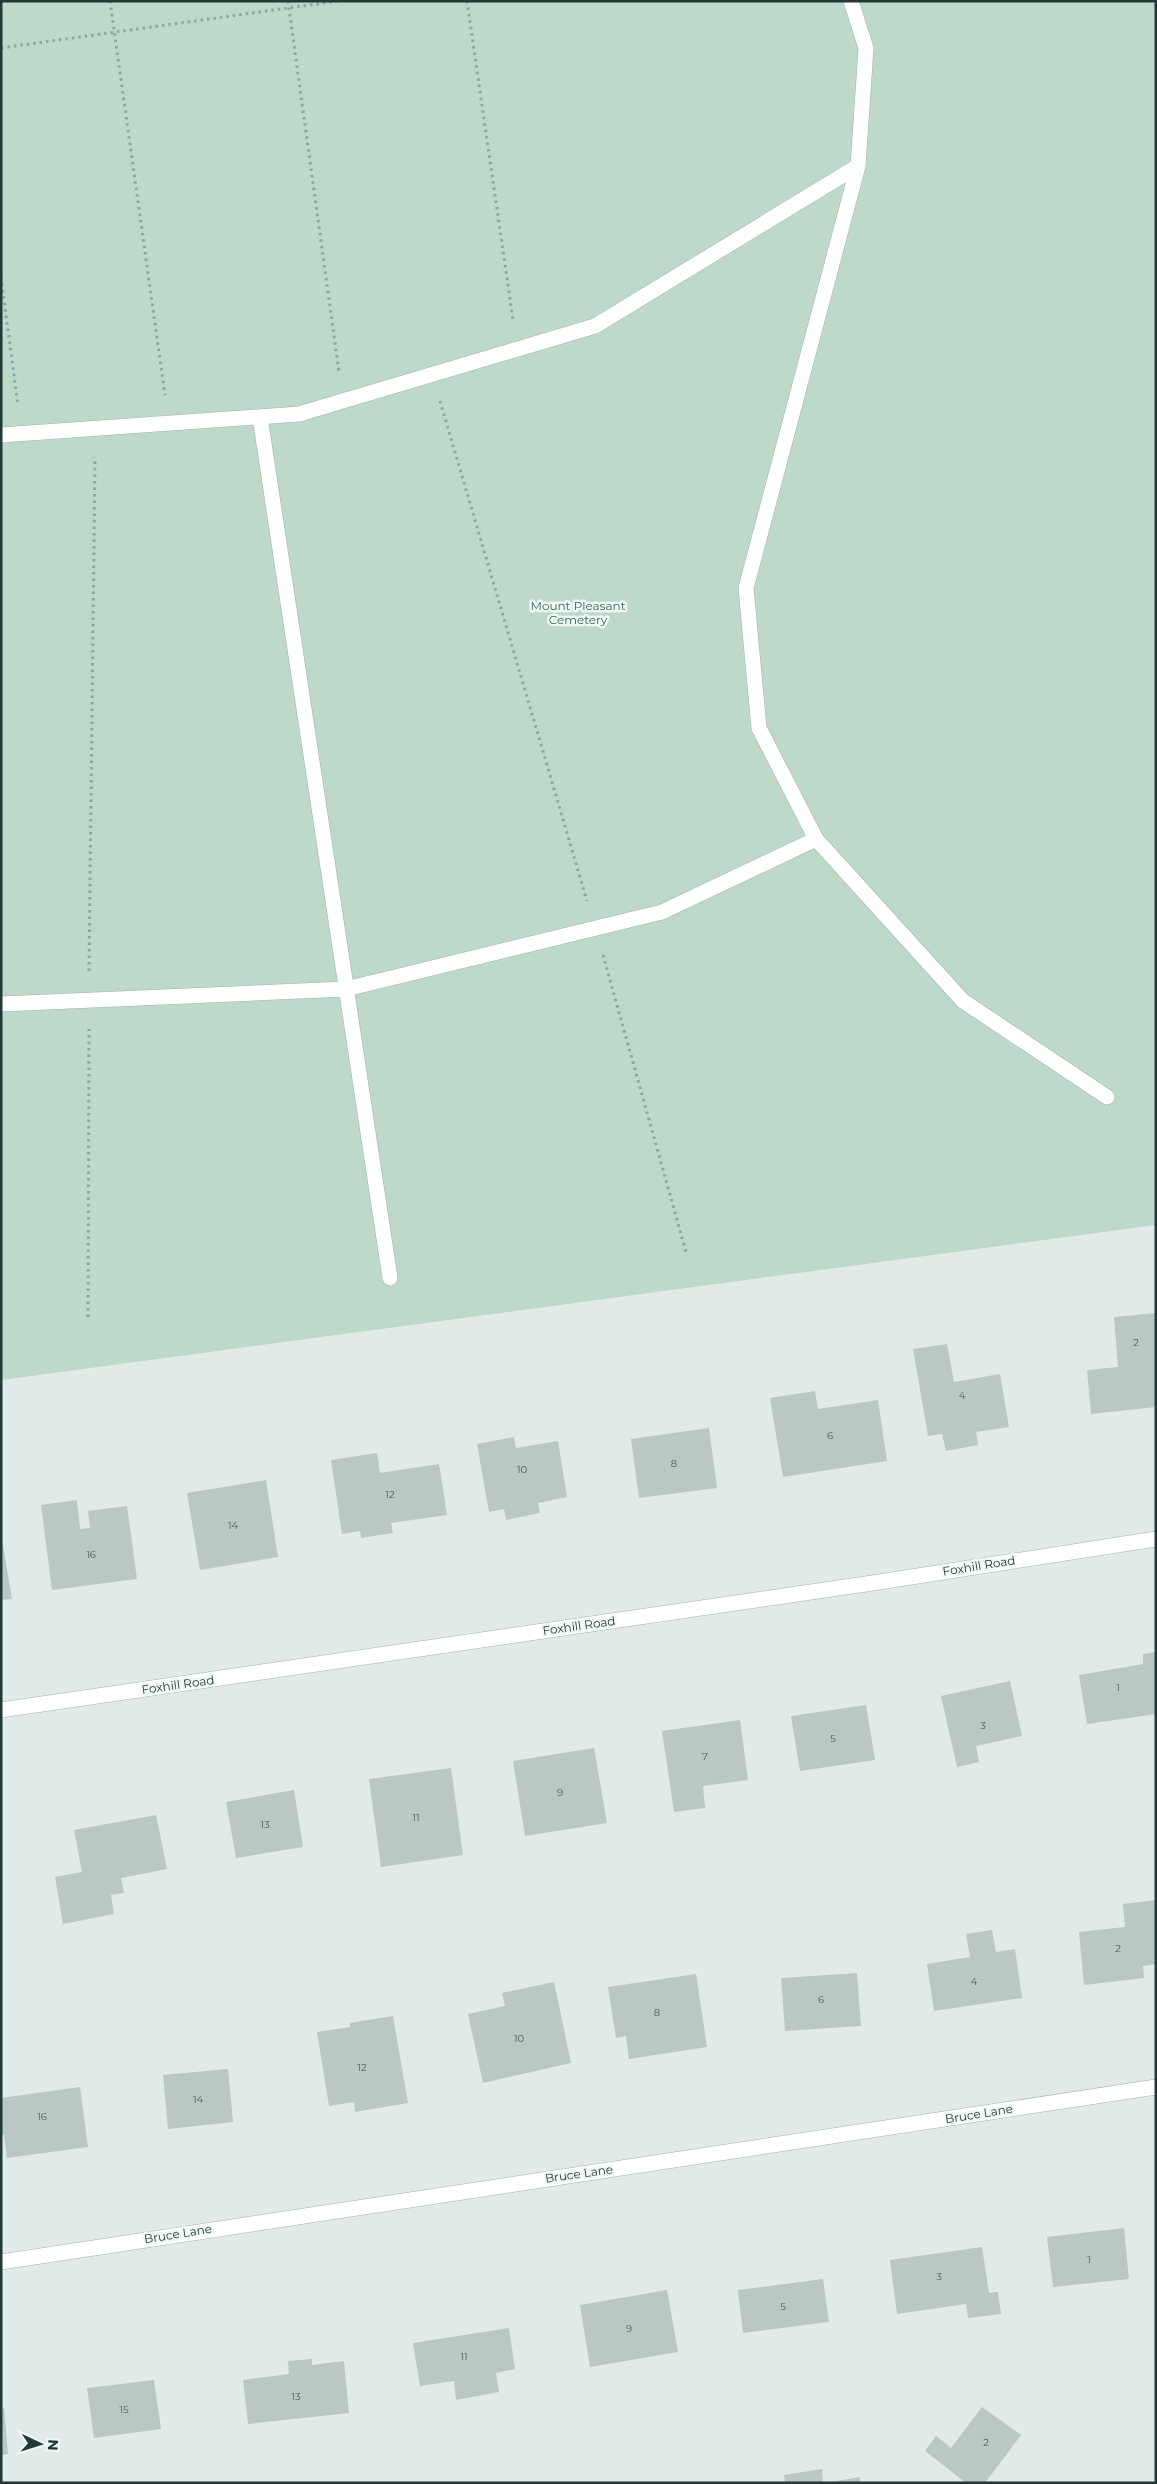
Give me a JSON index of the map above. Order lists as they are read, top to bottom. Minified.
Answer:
{"streets":{"street":["Foxhill Road","Bruce Lane"]},"parks":["Mount Pleasant Cemetery"],"house_numbers":["2","4","6","8","10","12","14","16","1","3","5","7","9","11","13","2","4","6","8","10","12","14","16","1","3","5","9","11","13","15","2"],"north":"right"}
